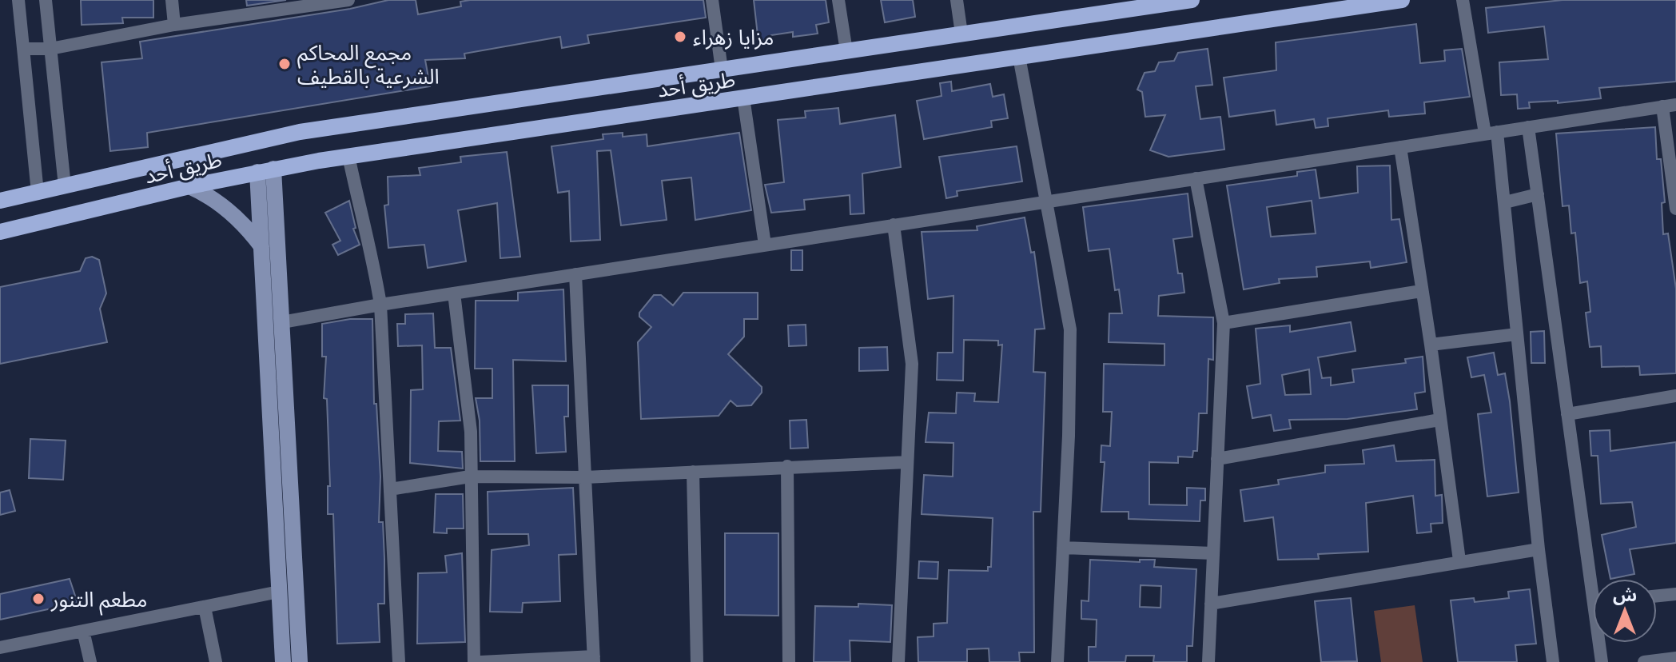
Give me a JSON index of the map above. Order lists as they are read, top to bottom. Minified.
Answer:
{"streets":{"main road":["طريق أحد"]},"places":["مزايا زهراء","مجمع المحاكم الشرعية بالقطيف","مطعم التنور"],"north":"top"}
